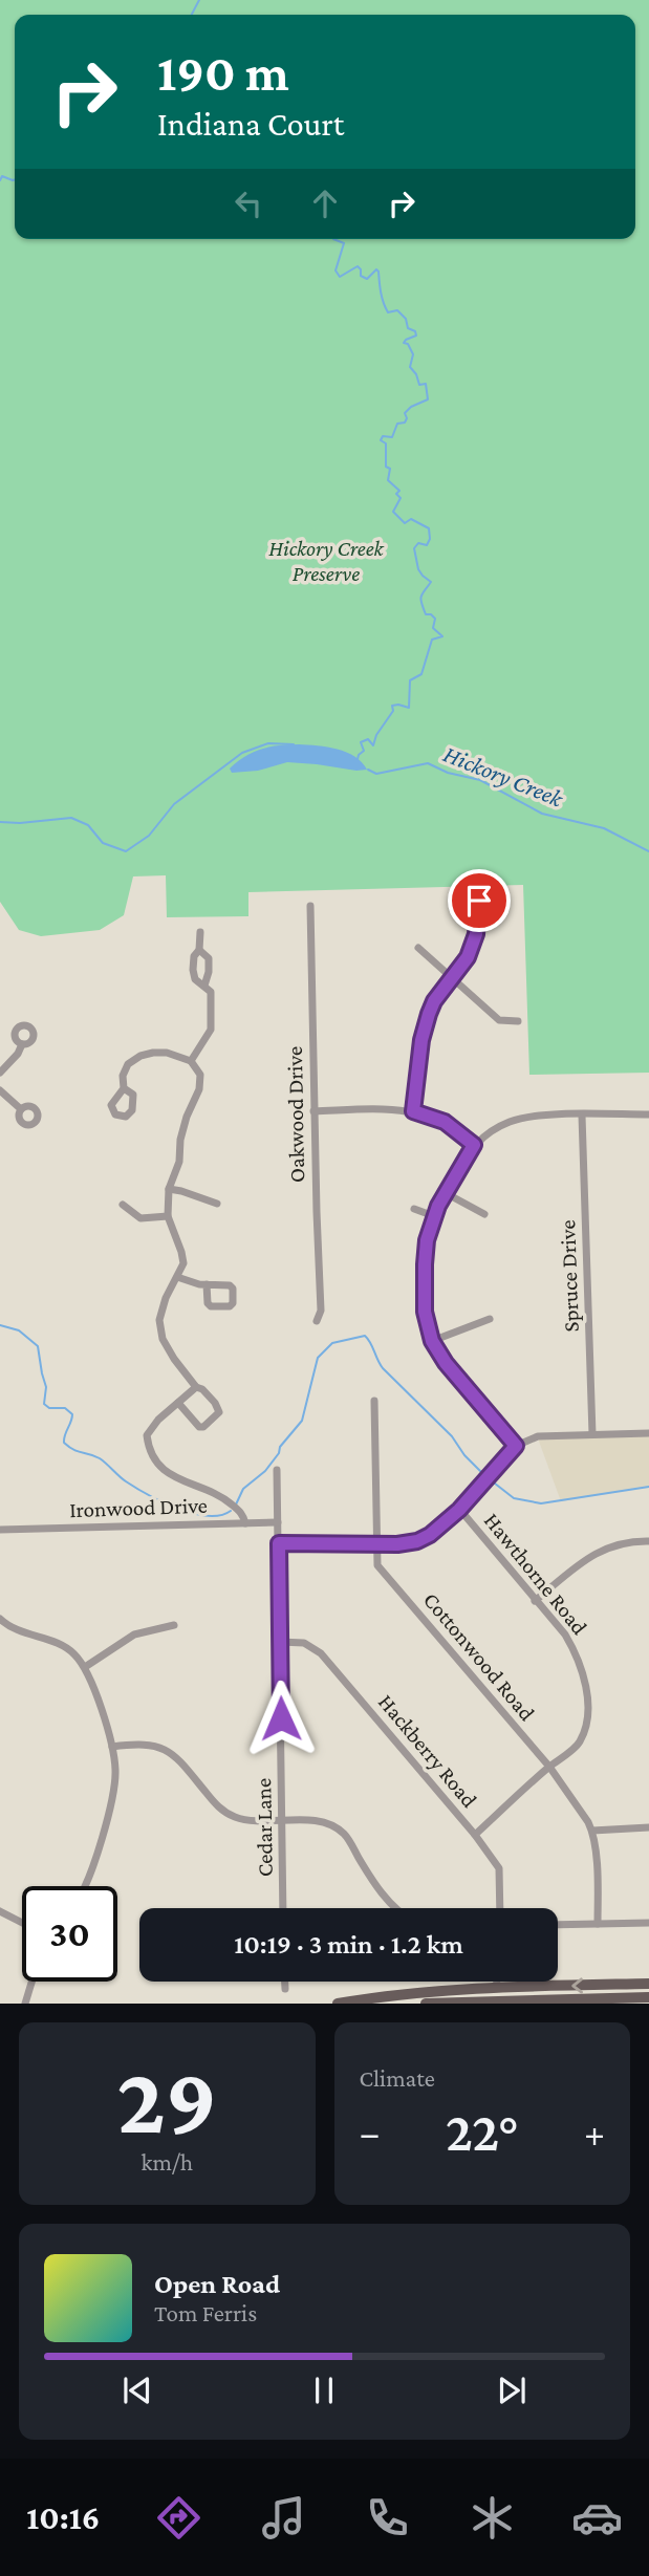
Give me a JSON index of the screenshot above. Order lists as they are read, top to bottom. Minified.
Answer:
{"streets":{"street":["Oakwood Drive","Spruce Drive","Ironwood Drive","Hawthorne Road","Cottonwood Road","Hackberry Road","Cedar Lane"]},"crossings":[["Ironwood Drive","Cedar Lane"],["Hawthorne Road","Cottonwood Road"],["Hawthorne Road","Hackberry Road"],["Hackberry Road","Cedar Lane"]],"water":["Hickory Creek"],"parks":["Hickory Creek Preserve"],"page":{"turn":["190 m","Indiana Court"],"limit":"30","trip":"10:19 · 3 min · 1.2 km","tile":[["29","km/h"],"Climate"],"heat":["−","22°","+"],"song":["Open Road","Tom Ferris"],"tabs":"10:16"}}
